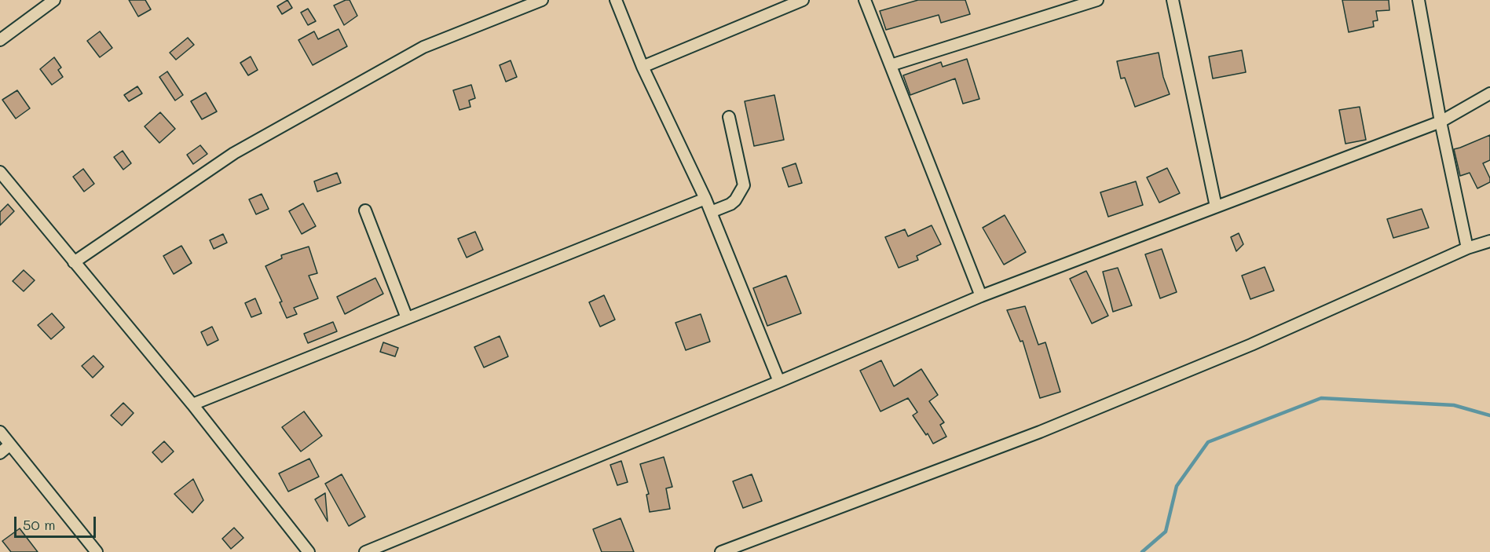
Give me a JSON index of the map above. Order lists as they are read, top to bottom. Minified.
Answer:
{"scale_bar":"50 m"}
